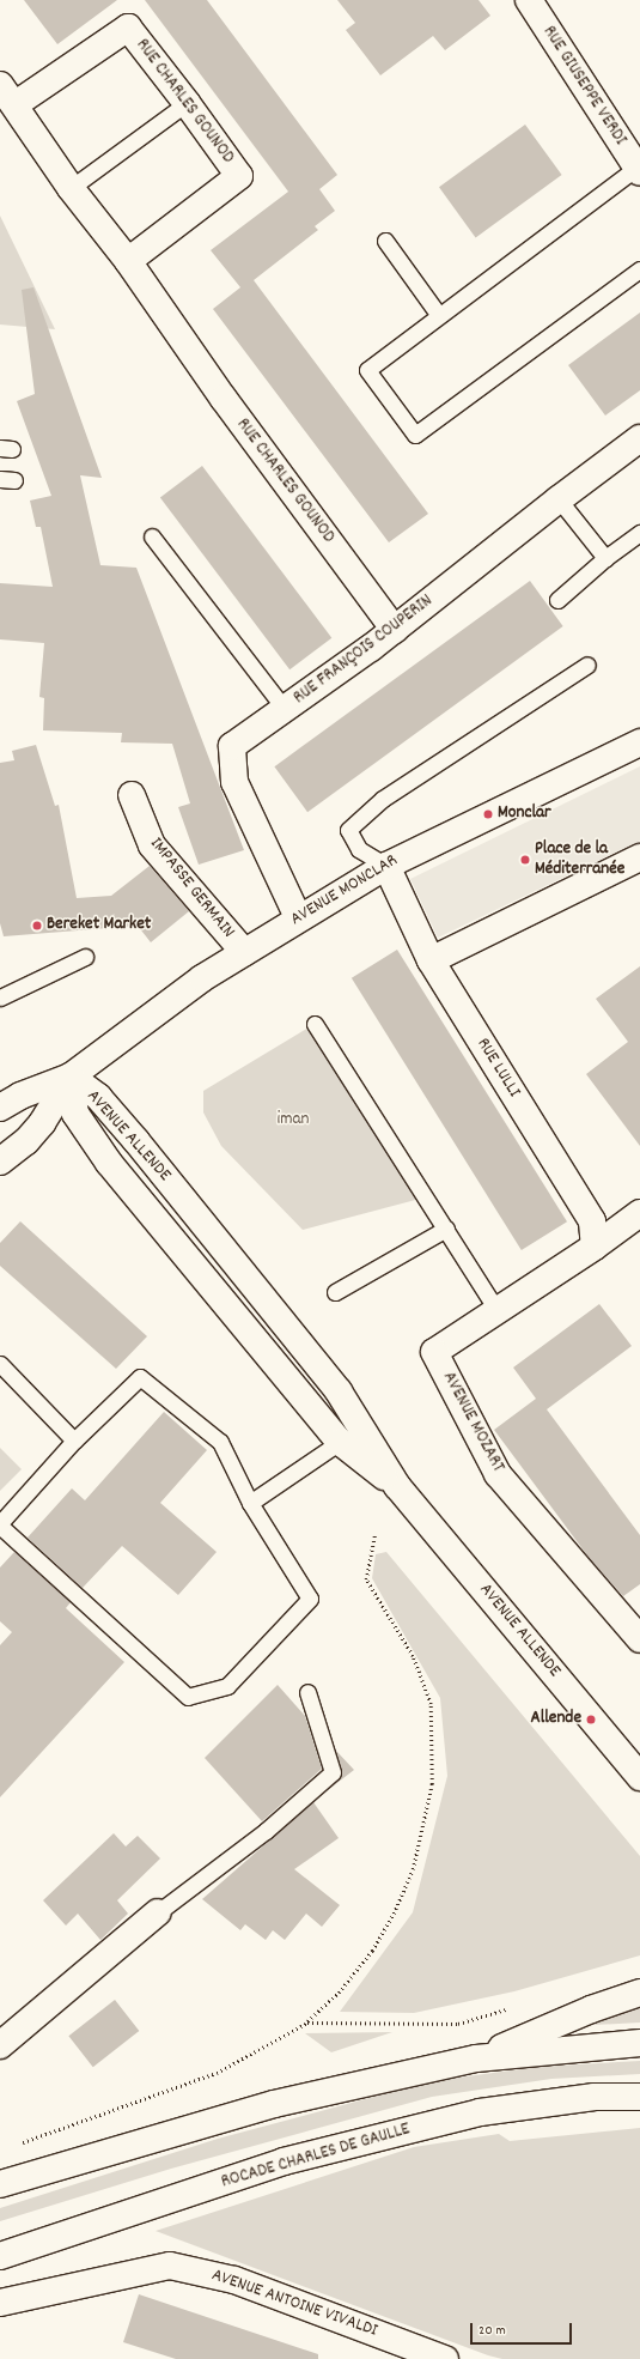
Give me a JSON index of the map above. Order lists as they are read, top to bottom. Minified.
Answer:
{"streets":{"street":["RUE GIUSEPPE VERDI","RUE CHARLES GOUNOD","RUE FRANÇOIS COUPERIN","IMPASSE GERMAIN","AVENUE MONCLAR","RUE LULLI","AVENUE ALLENDE","AVENUE MOZART","ROCADE CHARLES DE GAULLE","AVENUE ANTOINE VIVALDI"]},"crossings":[["RUE CHARLES GOUNOD","RUE FRANÇOIS COUPERIN"],["RUE FRANÇOIS COUPERIN","AVENUE MONCLAR"],["IMPASSE GERMAIN","AVENUE MONCLAR"],["AVENUE MONCLAR","RUE LULLI"],["AVENUE MONCLAR","AVENUE ALLENDE"],["RUE LULLI","AVENUE MOZART"]],"parks":["iman"],"places":["Monclar","Place de la Méditerranée","Bereket Market","Allende"],"scale_bar":"20 m"}
